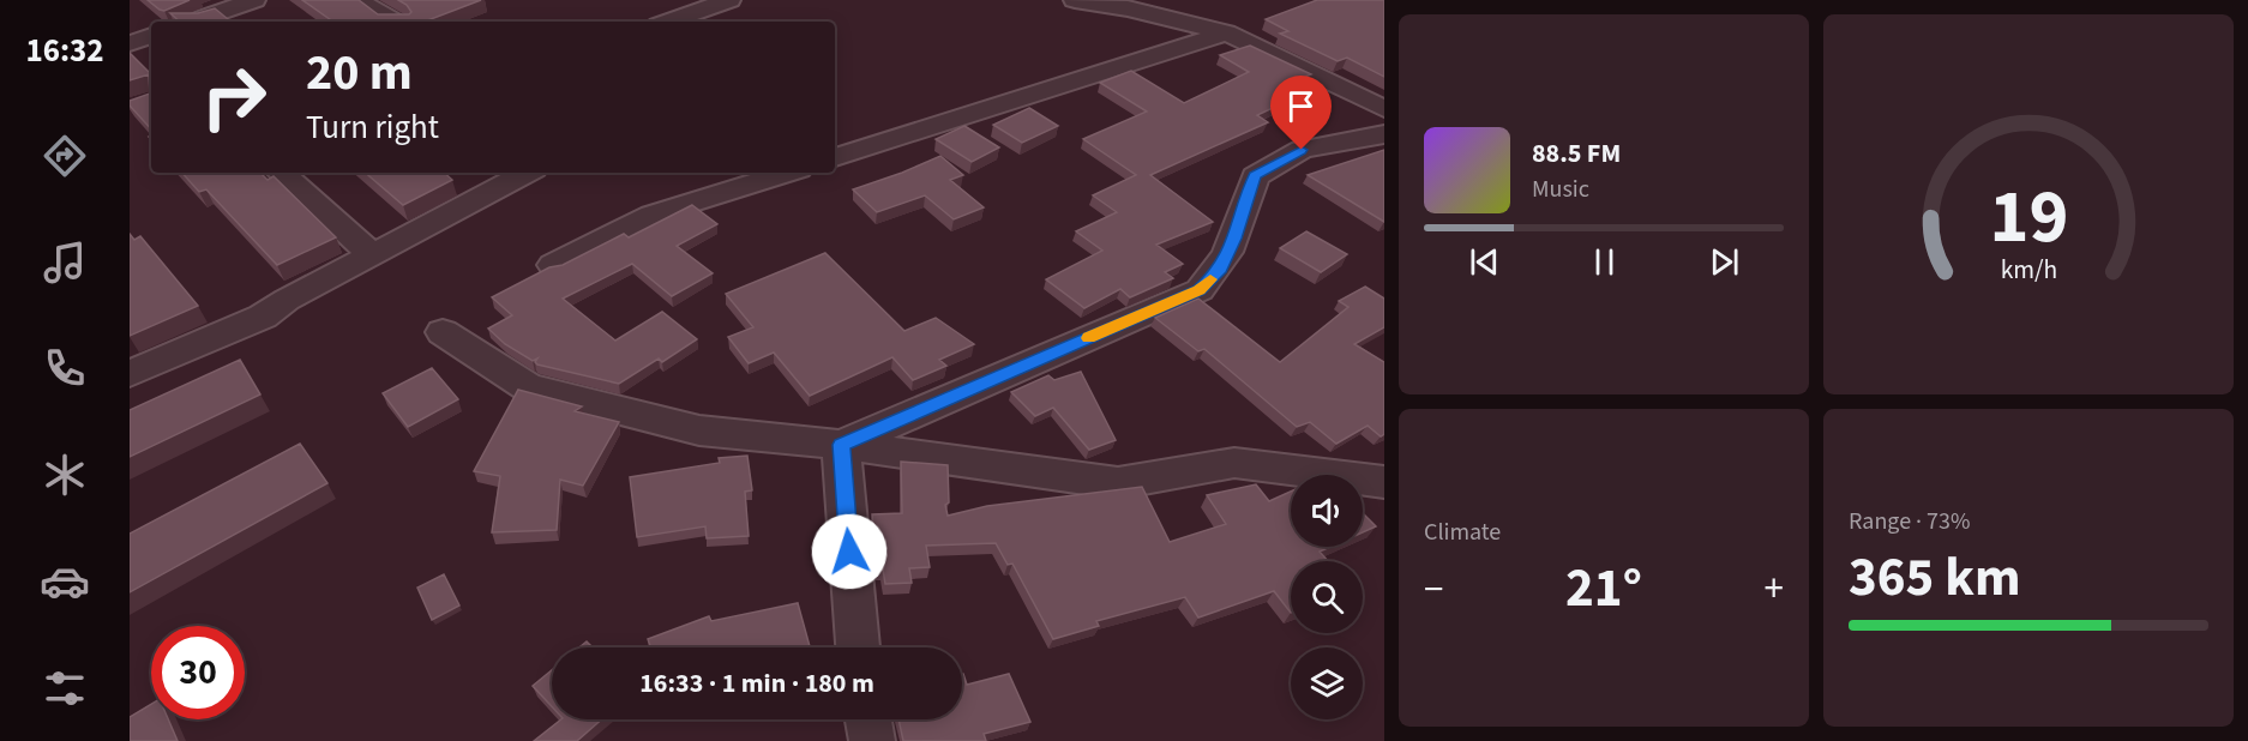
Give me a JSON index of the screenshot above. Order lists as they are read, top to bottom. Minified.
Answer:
{"page":{"tabs":"16:32","turn":["20 m","Turn right"],"song":["88.5 FM","Music"],"tile":["Climate",["Range · 73%","365 km"]],"heat":["−","21°","+"],"limit":"30","trip":"16:33 · 1 min · 180 m","gauge":["19","km/h"]}}
